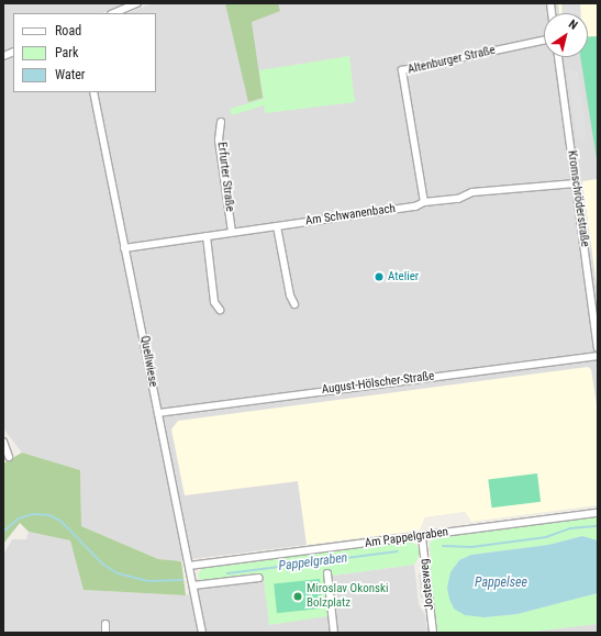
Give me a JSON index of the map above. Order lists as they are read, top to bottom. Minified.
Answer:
{"streets":{"street":["Altenburger Straße","Erfurter Straße","Kromschröderstraße","Am Schwanenbach","Quellwiese","August-Hölscher-Straße","Am Pappelgraben","Jostesweg"]},"crossings":[["Altenburger Straße","Am Schwanenbach"],["Erfurter Straße","Am Schwanenbach"],["Kromschröderstraße","Am Schwanenbach"],["Am Schwanenbach","Quellwiese"],["Quellwiese","August-Hölscher-Straße"],["Quellwiese","Am Pappelgraben"],["Am Pappelgraben","Jostesweg"]],"water":["Pappelgraben","Pappelsee"],"places":["Atelier","Miroslav Okonski Bolzplatz"],"legend":["Road","Park","Water"],"north":"top right"}
